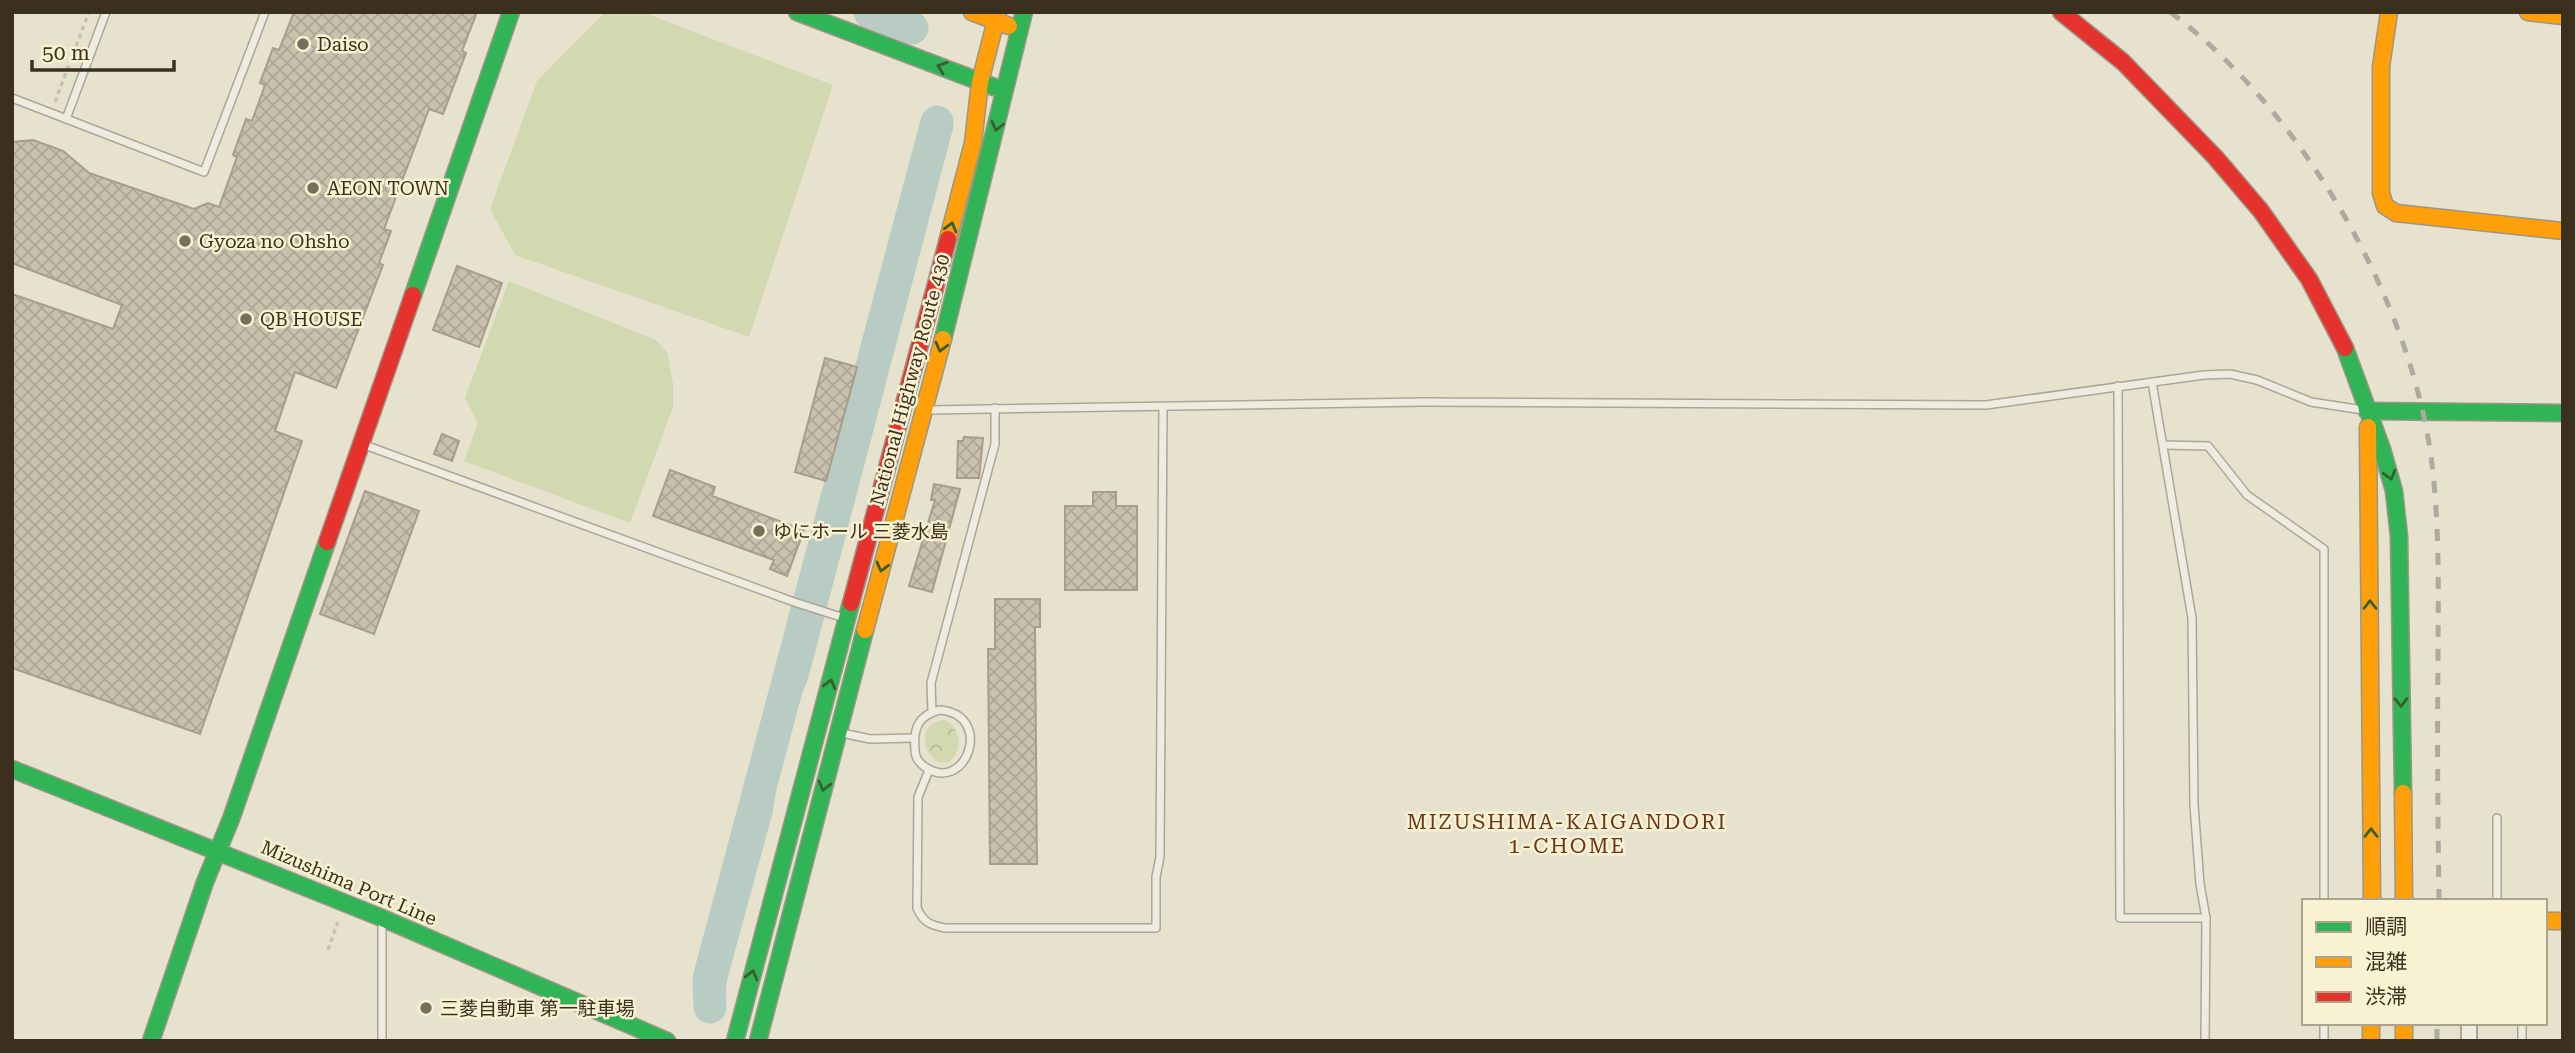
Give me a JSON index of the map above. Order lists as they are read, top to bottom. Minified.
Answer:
{"streets":{"main road":["National Highway Route 430","Mizushima Port Line"]},"districts":["MIZUSHIMA-KAIGANDORI 1-CHOME"],"places":["Daiso","AEON TOWN","Gyoza no Ohsho","QB HOUSE","ゆにホール 三菱水島","三菱自動車 第一駐車場"],"legend":["順調","混雑","渋滞"],"scale_bar":"50 m"}
